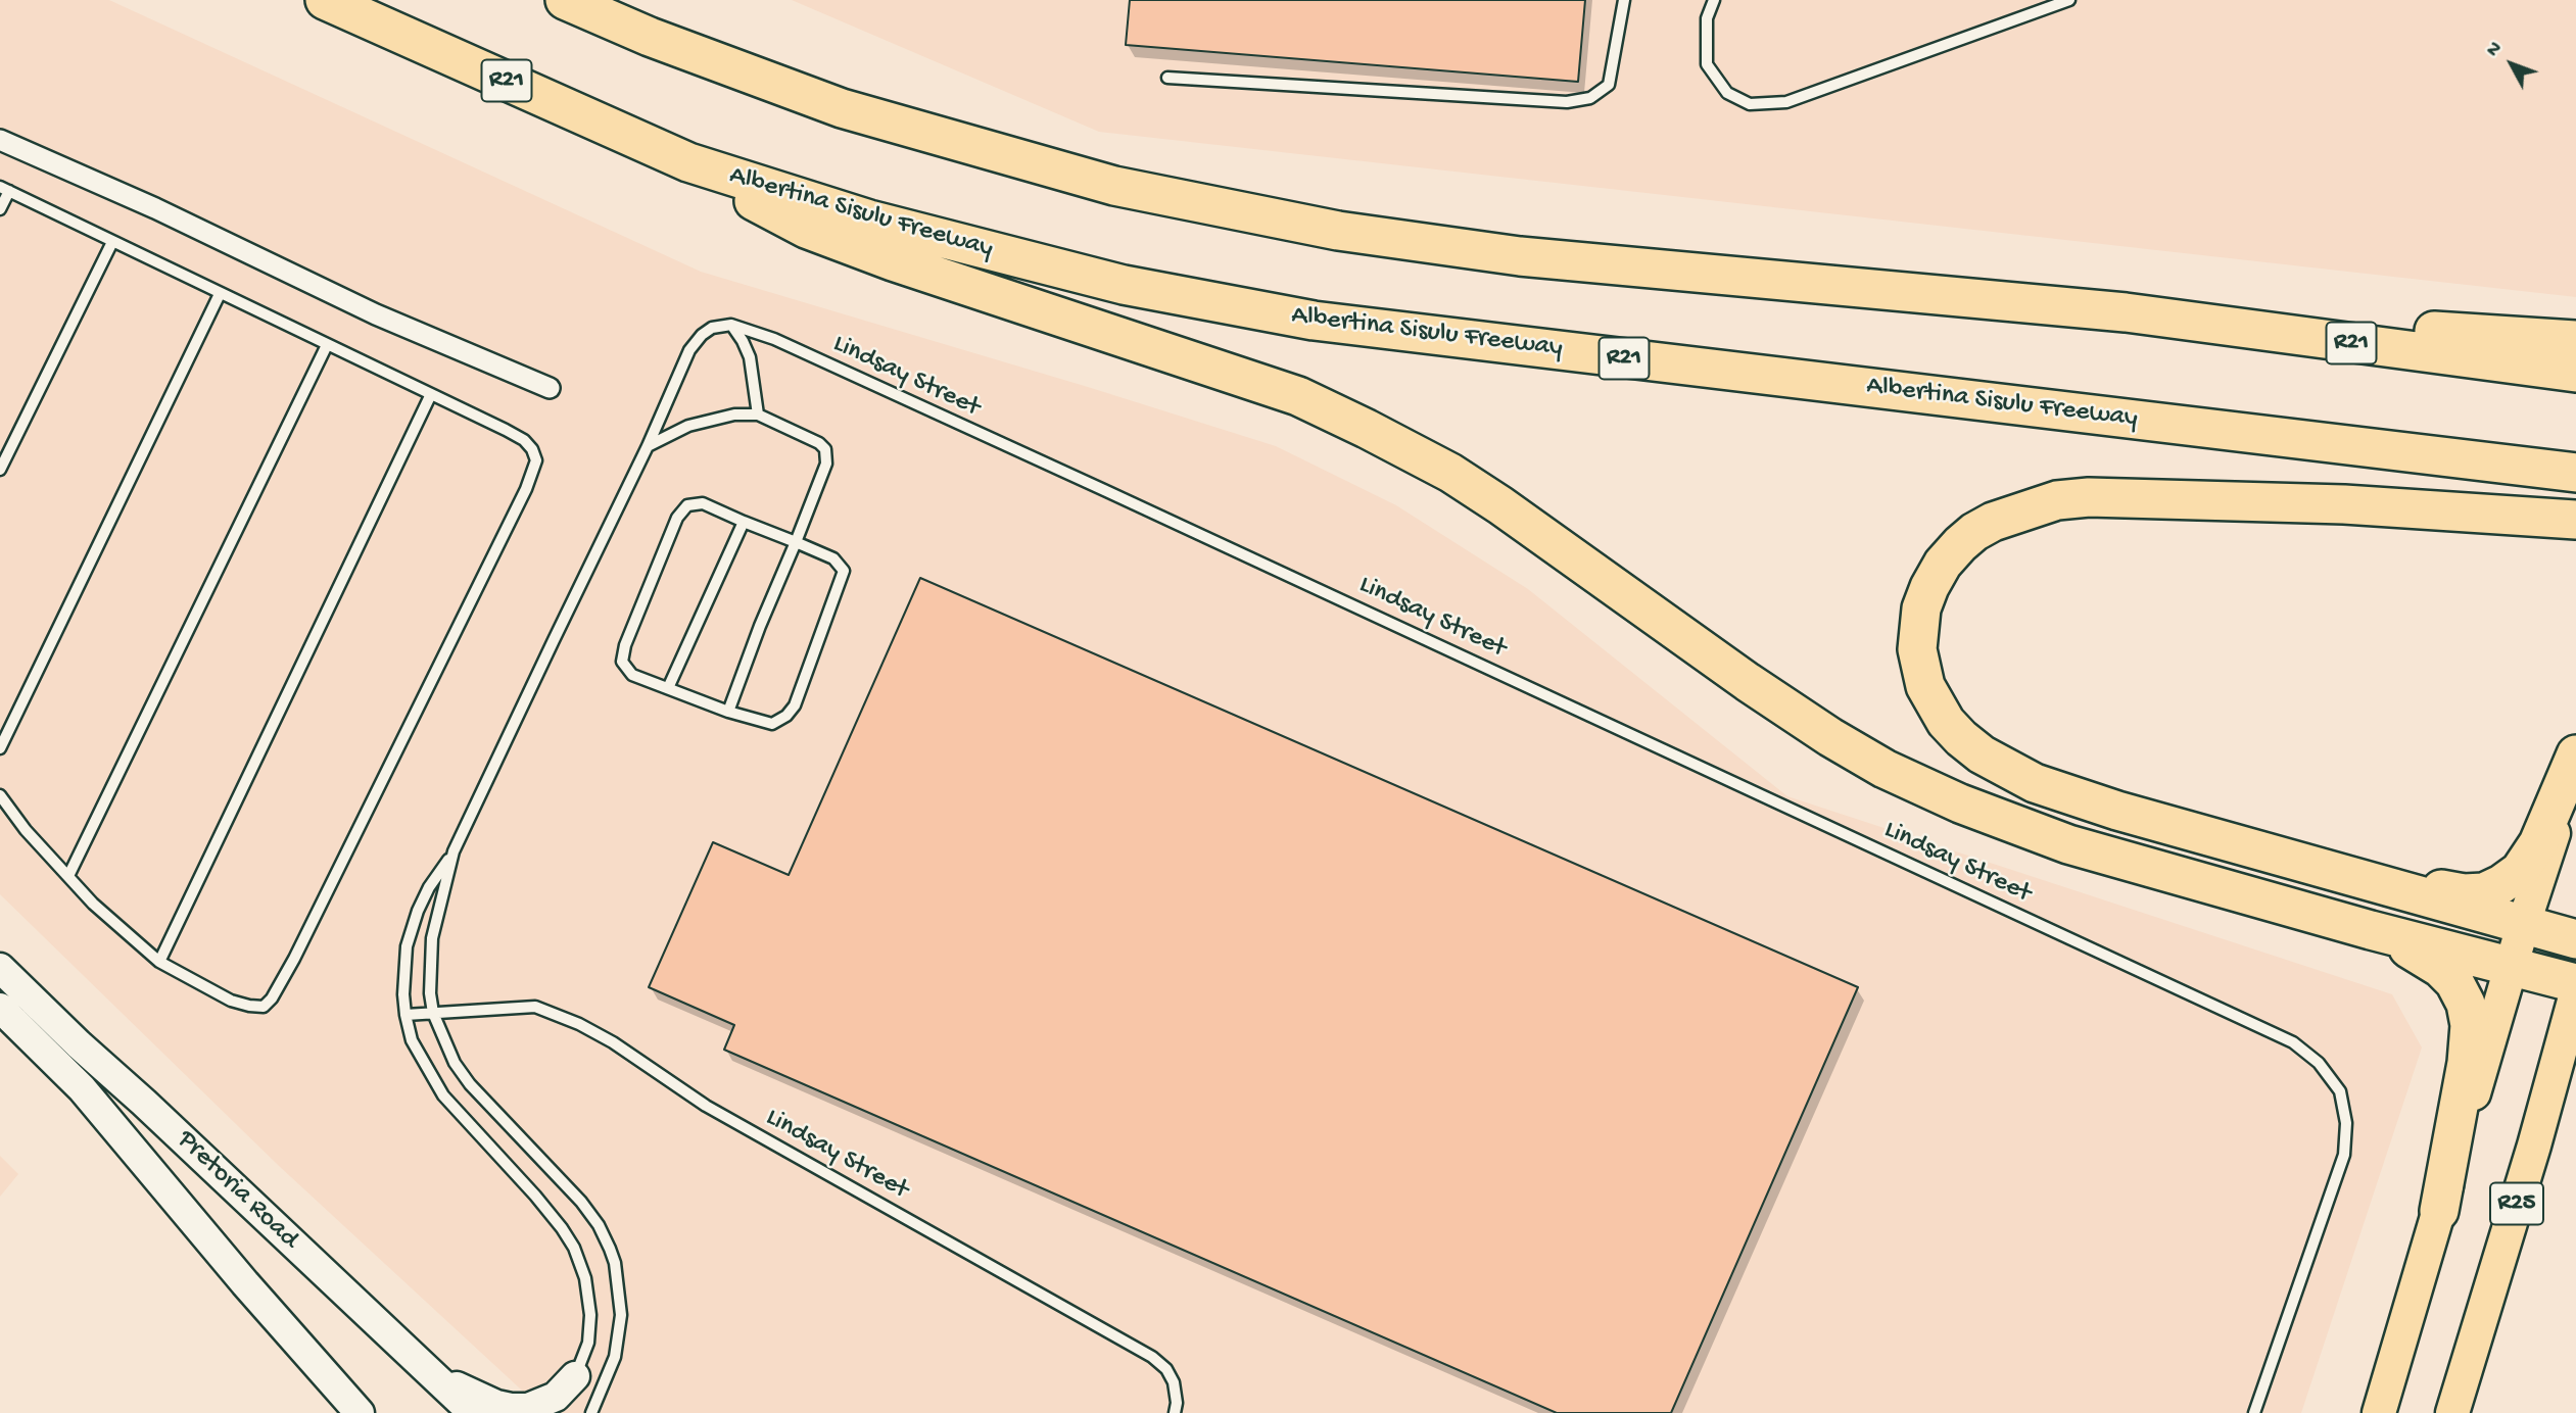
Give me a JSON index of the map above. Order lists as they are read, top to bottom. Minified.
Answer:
{"streets":{"highway":["R21","Albertina Sisulu Freeway"],"main road":["Pretoria Road","R25"],"lane":["Lindsay Street"]},"north":"top left"}
